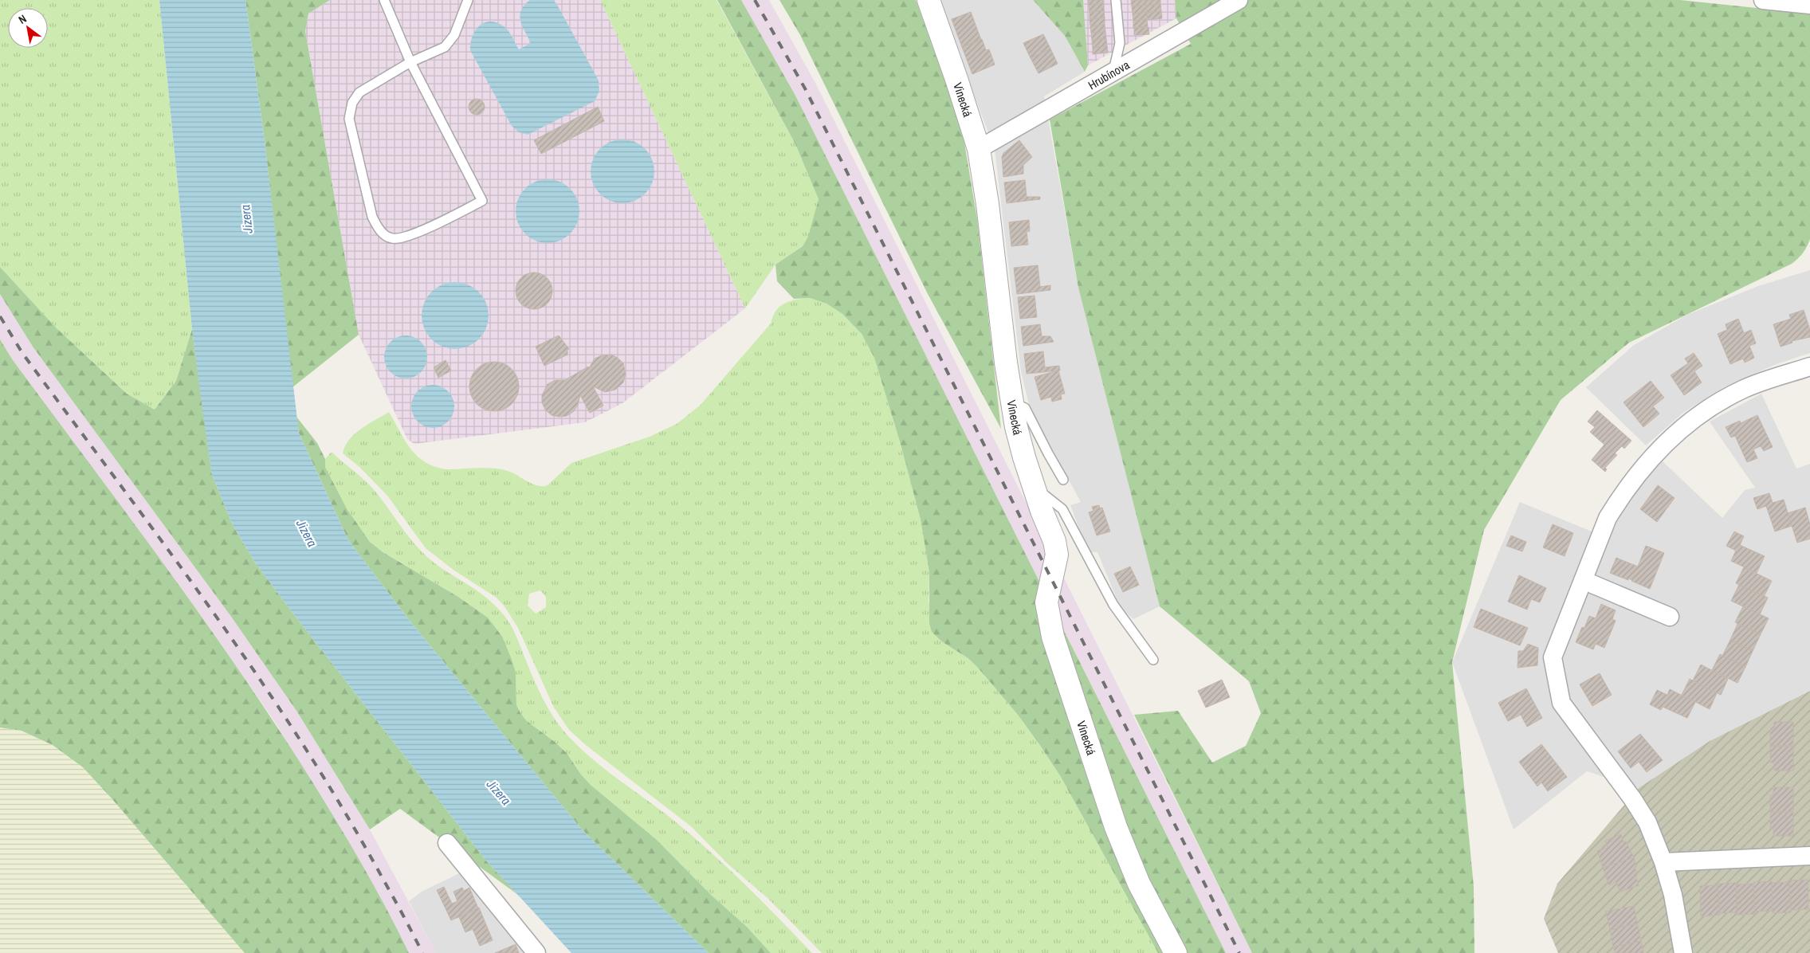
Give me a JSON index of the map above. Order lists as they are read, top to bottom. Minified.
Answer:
{"streets":{"street":["Hrubínova","Vinecká"]},"crossings":[["Hrubínova","Vinecká"]],"water":["Jizera"],"north":"top left"}
